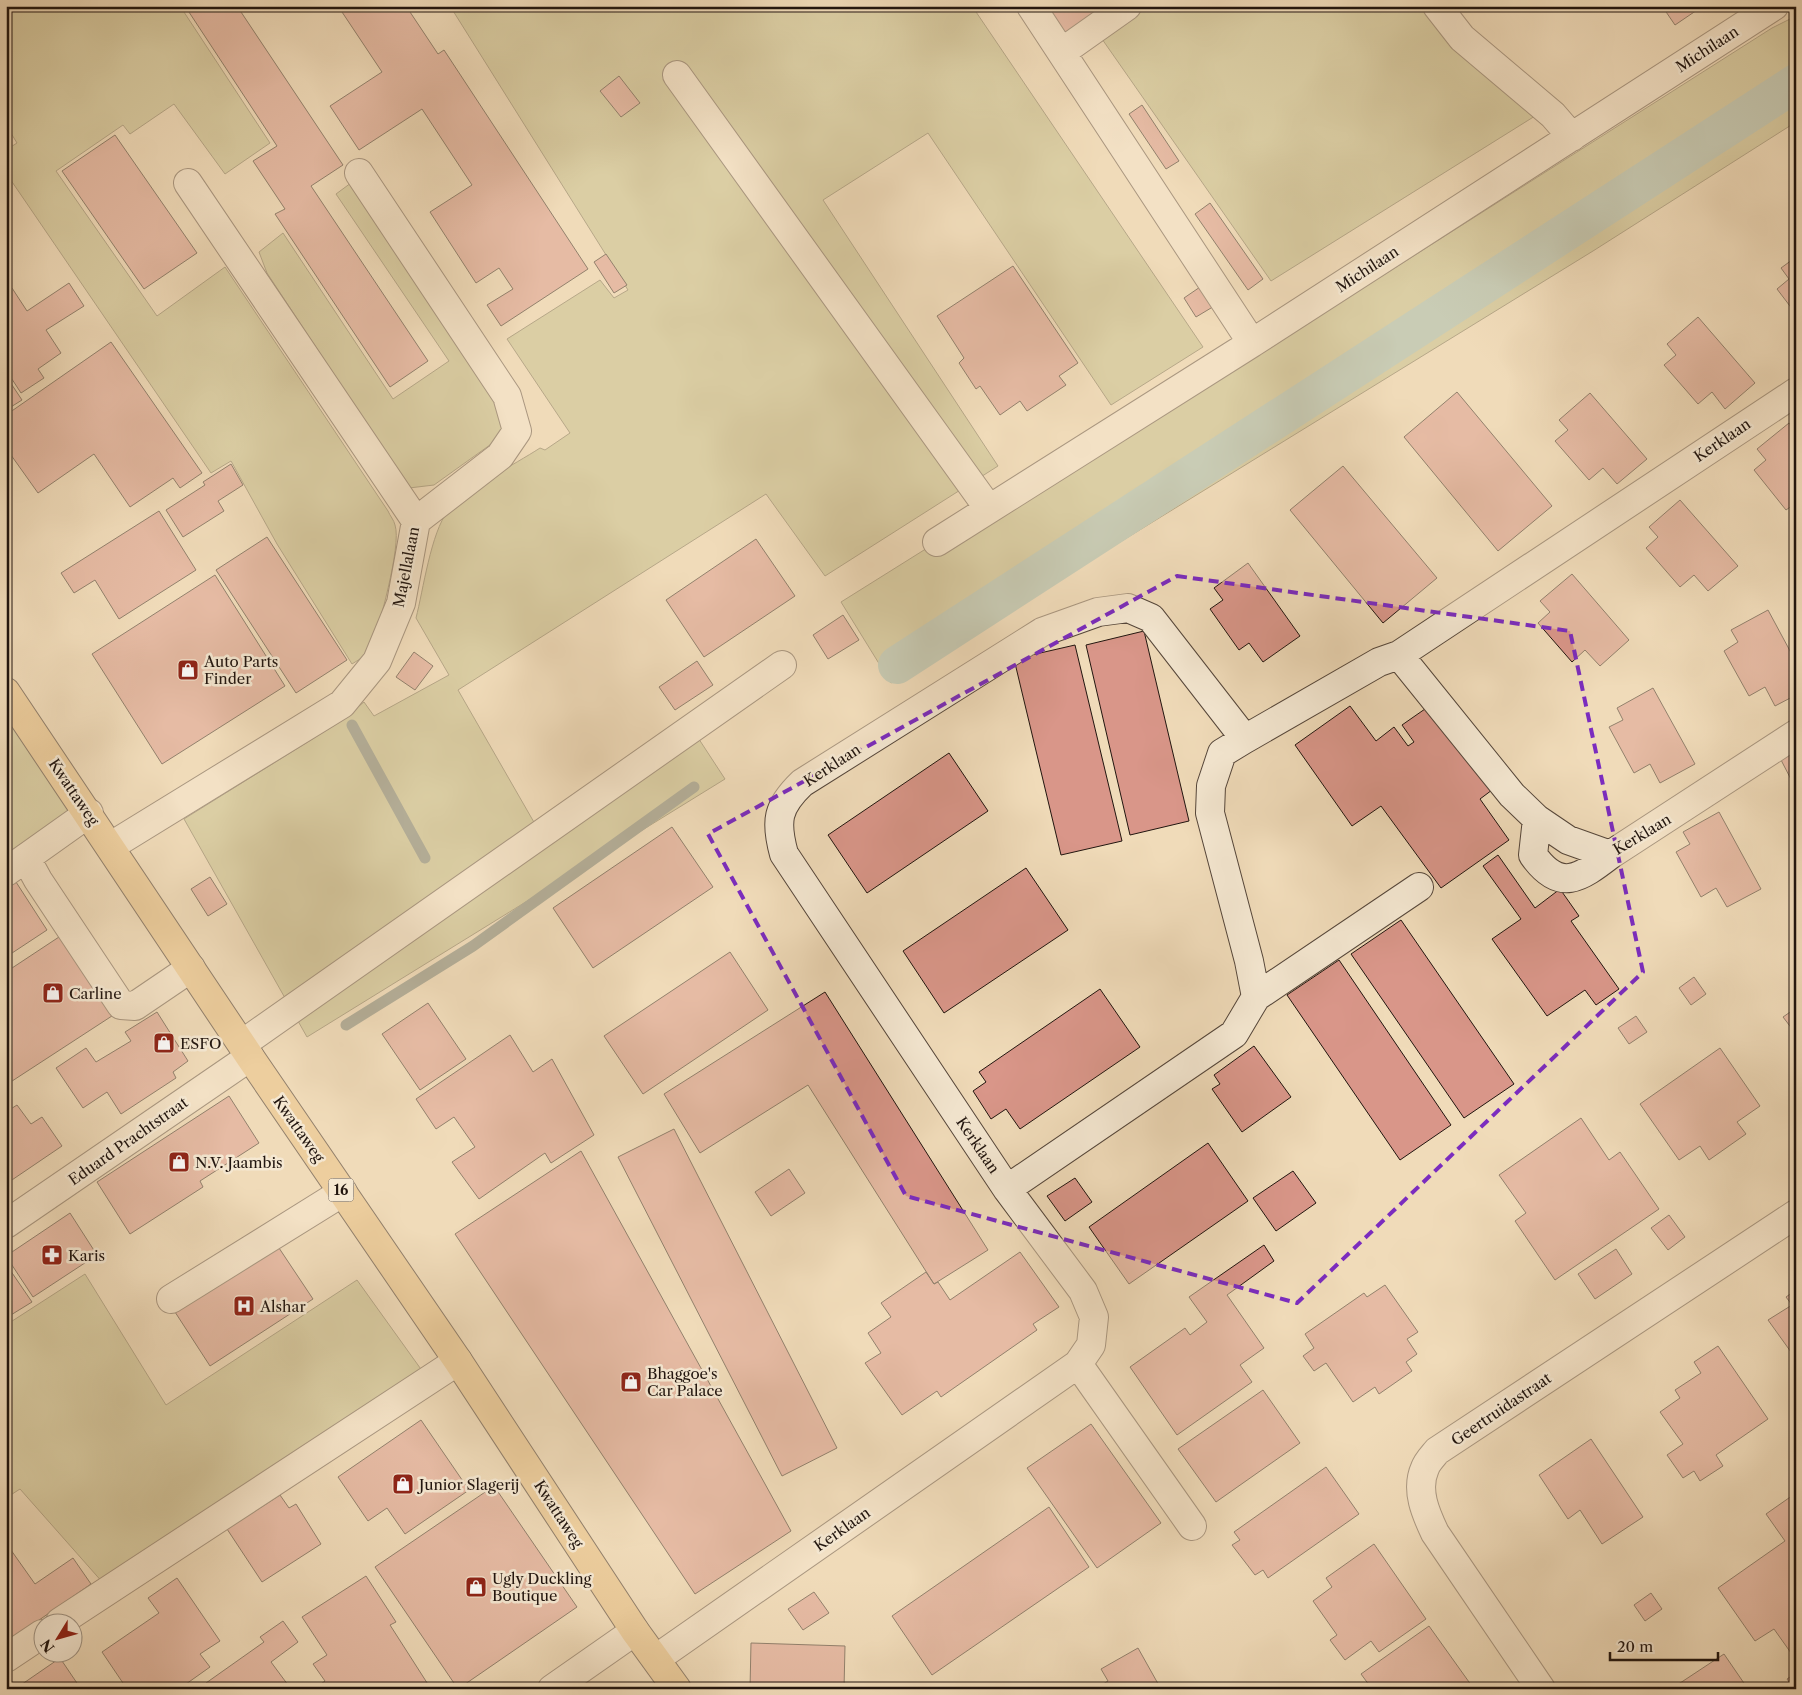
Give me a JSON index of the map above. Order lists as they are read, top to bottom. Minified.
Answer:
{"streets":{"main road":["Kwattaweg","16"],"street":["Michilaan","Kerklaan","Majellalaan","Eduard Prachtstraat","Geertruidastraat"]},"crossings":[["Kerklaan","Kwattaweg"],["Majellalaan","Kwattaweg"],["Kwattaweg","Eduard Prachtstraat"]],"places":{"shop":["Auto Parts Finder","Carline","ESFO","N.V. Jaambis","Bhaggoe's Car Palace","Junior Slagerij","Ugly Duckling Boutique"],"pharmacy":["Karis"],"hospital":["Alshar"]},"scale_bar":"20 m","north":"bottom left"}
